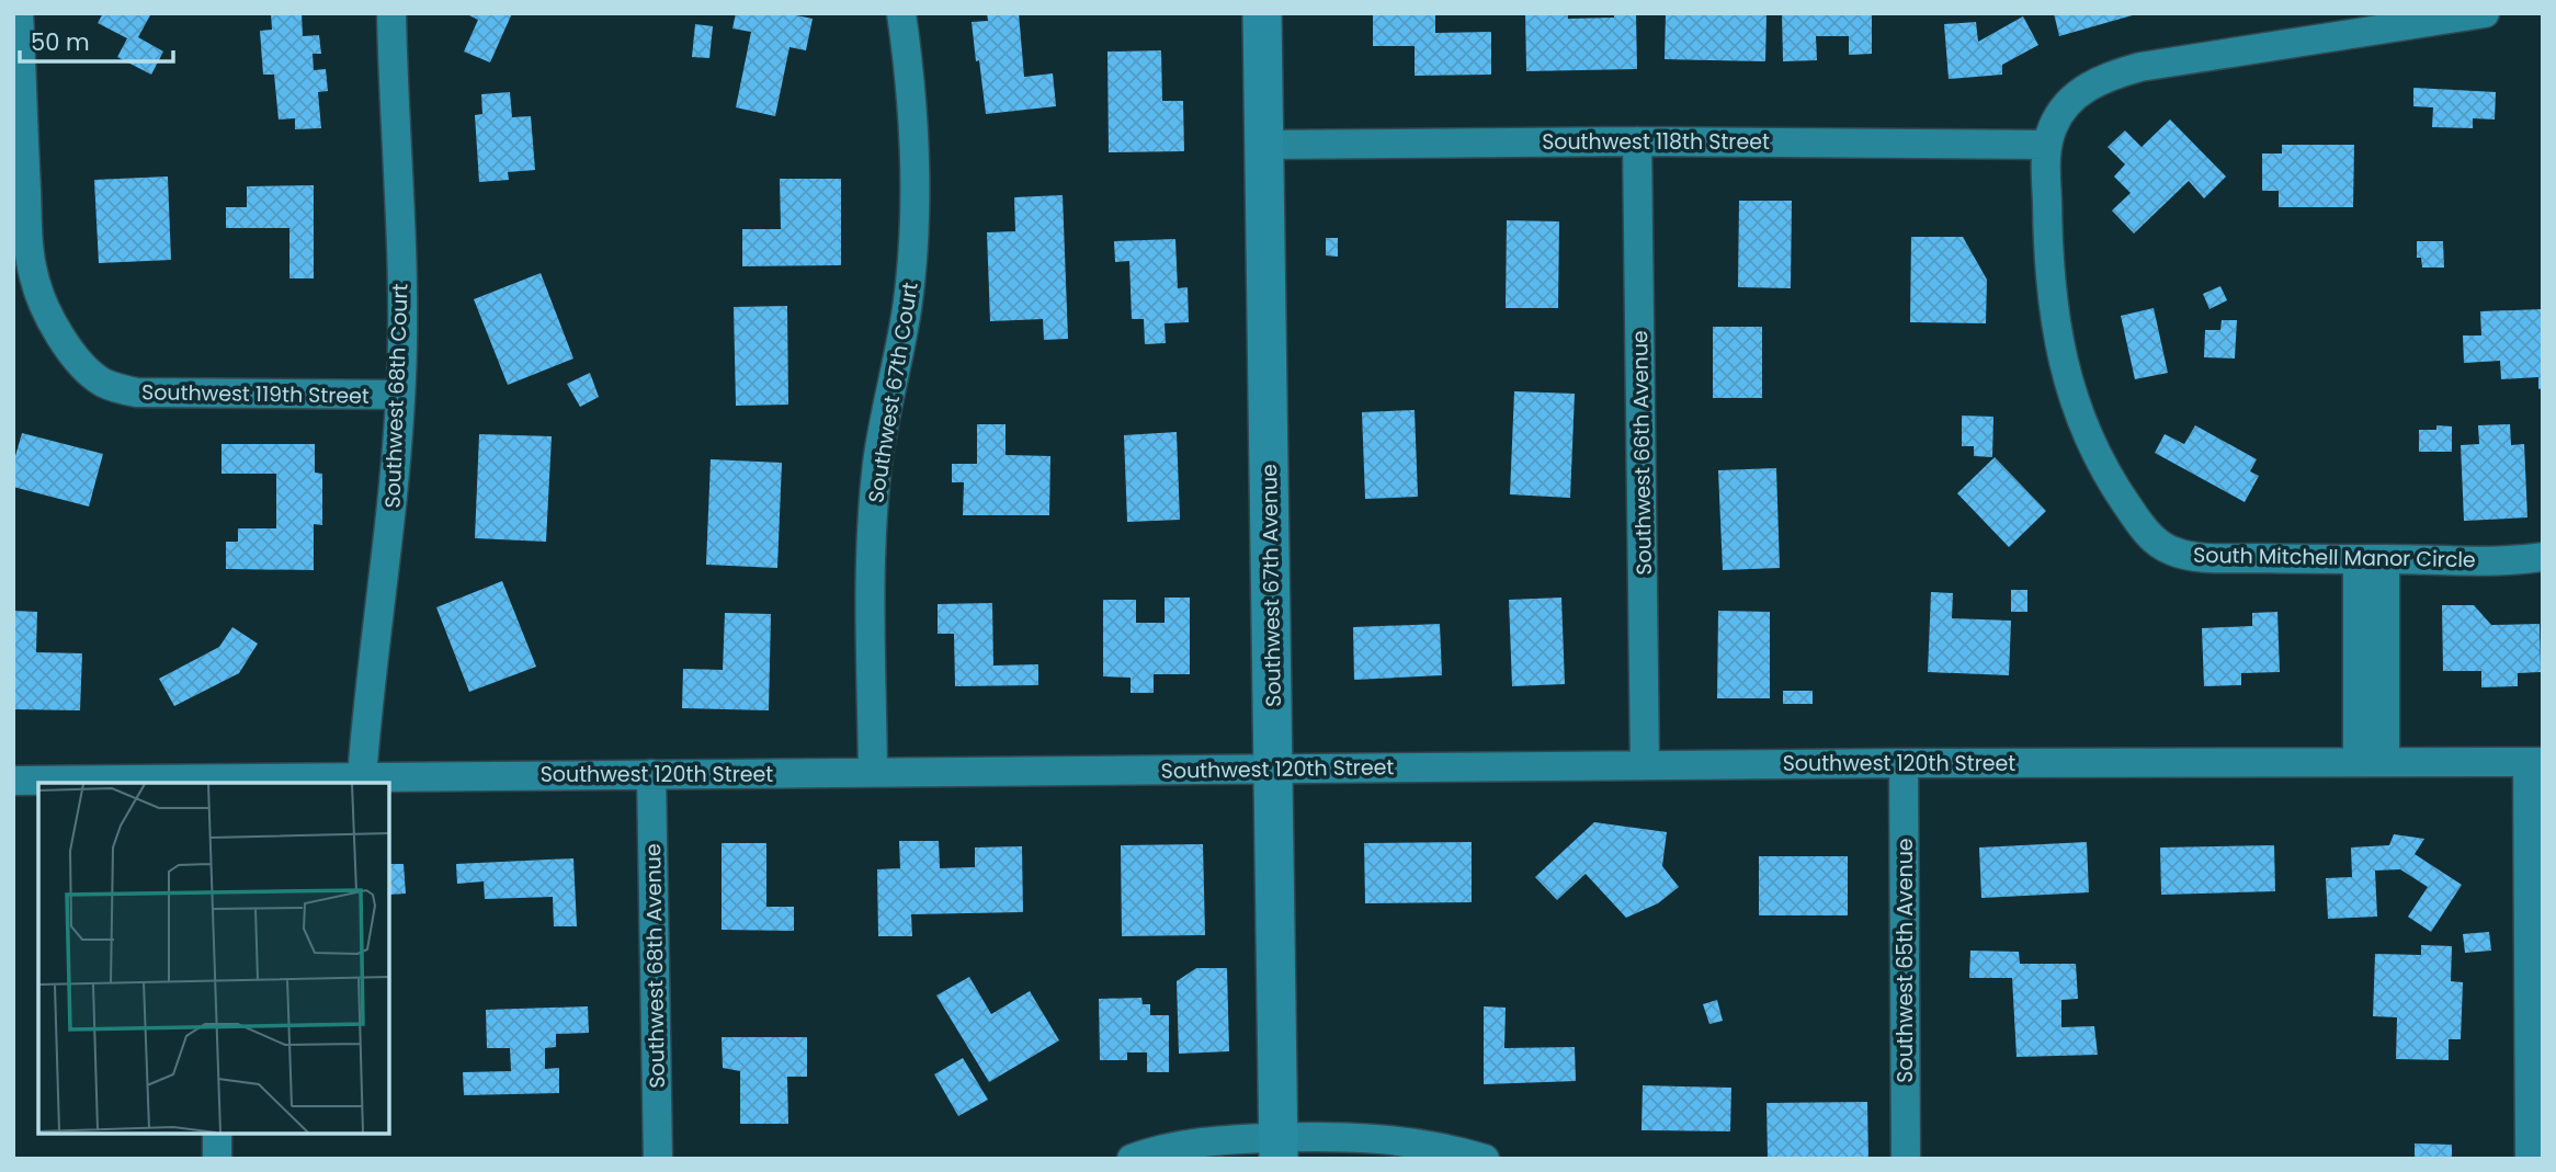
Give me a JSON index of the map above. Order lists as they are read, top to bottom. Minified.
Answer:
{"streets":{"main road":["Southwest 67th Avenue"],"street":["Southwest 118th Street","Southwest 67th Court","Southwest 119th Street","Southwest 68th Court","Southwest 66th Avenue","South Mitchell Manor Circle","Southwest 120th Street","Southwest 65th Avenue","Southwest 68th Avenue"]},"crossings":[["Southwest 118th Street","Southwest 66th Avenue"],["Southwest 118th Street","South Mitchell Manor Circle"],["Southwest 118th Street","Southwest 67th Avenue"],["Southwest 67th Court","Southwest 120th Street"],["Southwest 119th Street","Southwest 68th Court"],["Southwest 68th Court","Southwest 120th Street"],["Southwest 66th Avenue","Southwest 120th Street"],["Southwest 67th Avenue","Southwest 120th Street"],["Southwest 120th Street","Southwest 65th Avenue"],["Southwest 120th Street","Southwest 68th Avenue"]],"scale_bar":"50 m"}
